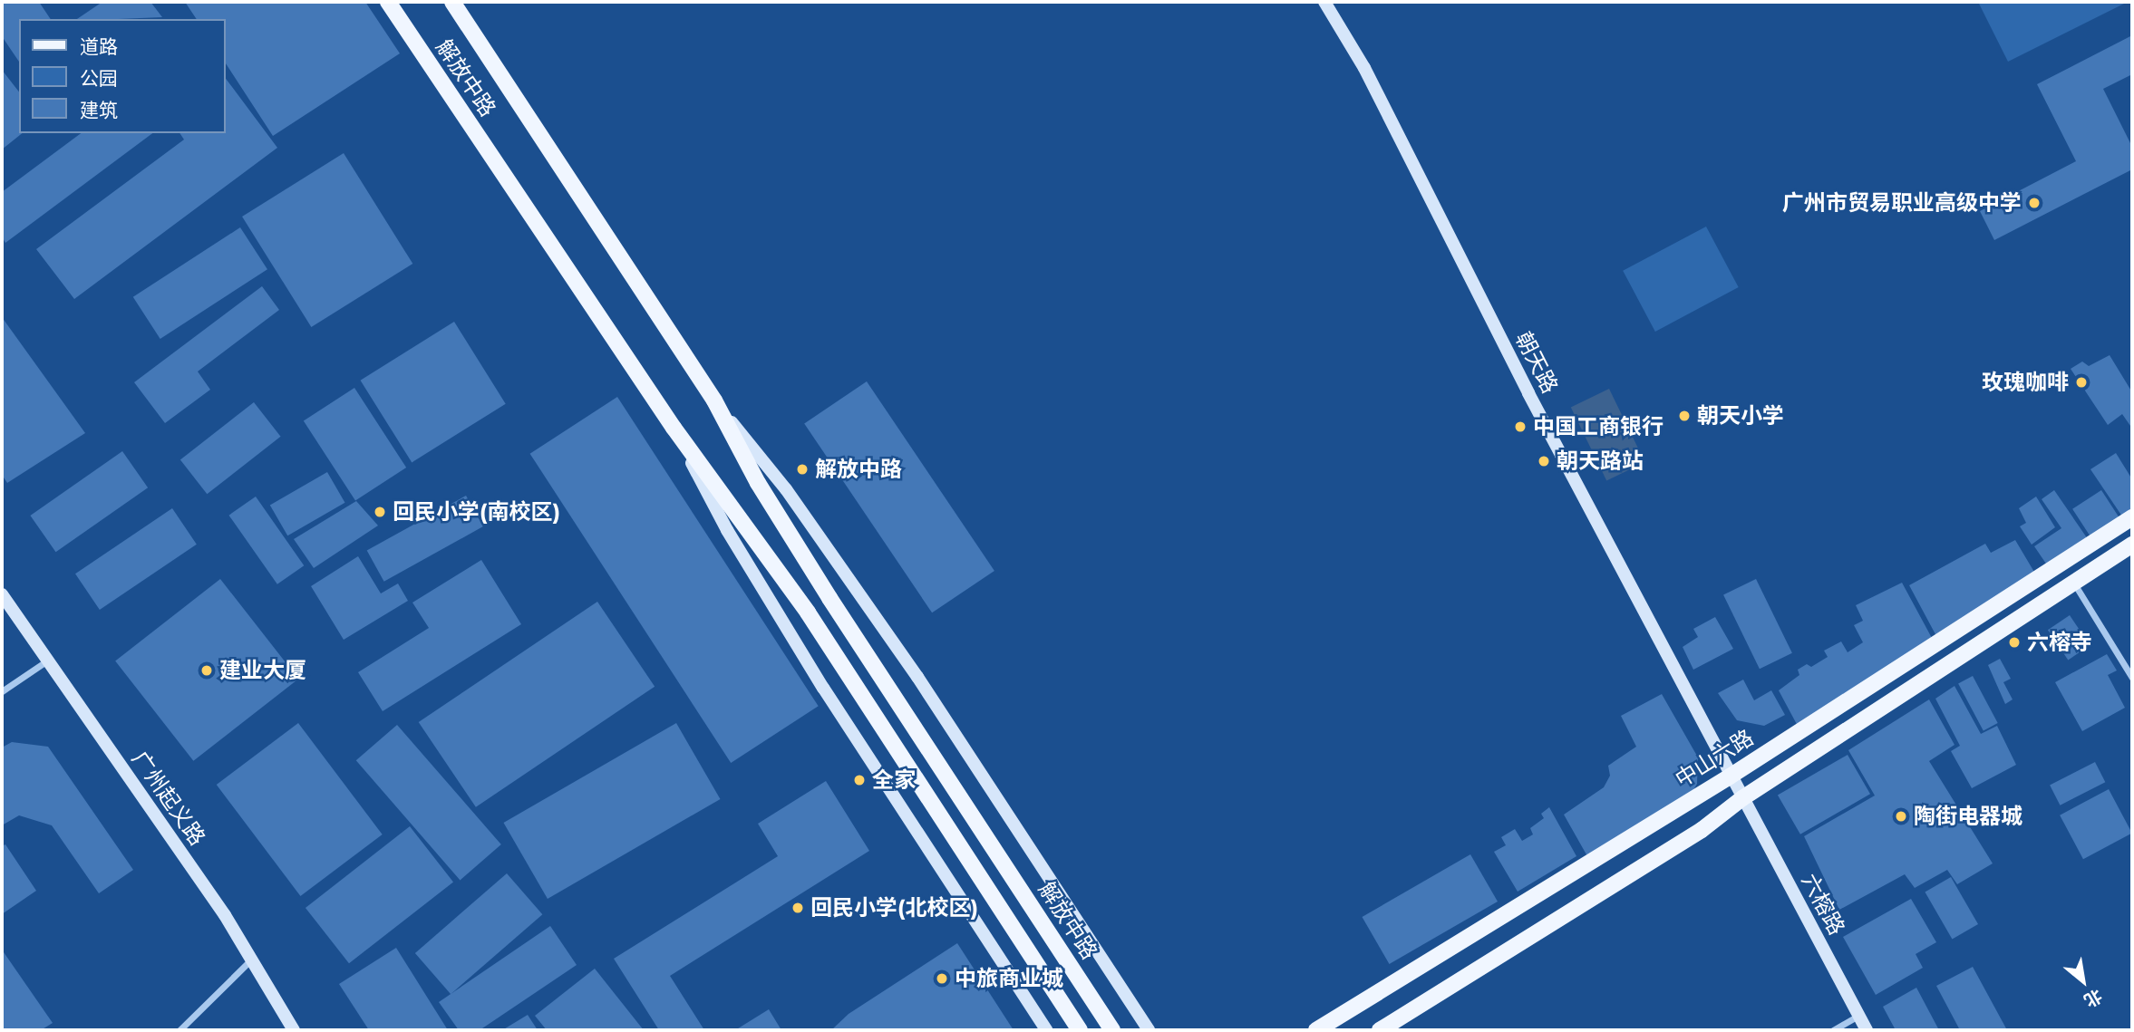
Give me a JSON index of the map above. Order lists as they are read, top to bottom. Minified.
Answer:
{"streets":{"main road":["解放中路","朝天路","中山六路","广州起义路","六榕路"]},"crossings":[["朝天路","中山六路"],["朝天路","六榕路"]],"places":["广州市贸易职业高级中学","玫瑰咖啡","朝天小学","中国工商银行","朝天路站","解放中路","回民小学(南校区)","六榕寺","建业大厦","全家","陶街电器城","回民小学(北校区)","中旅商业城"],"legend":["道路","公园","建筑"],"north":"bottom right"}
